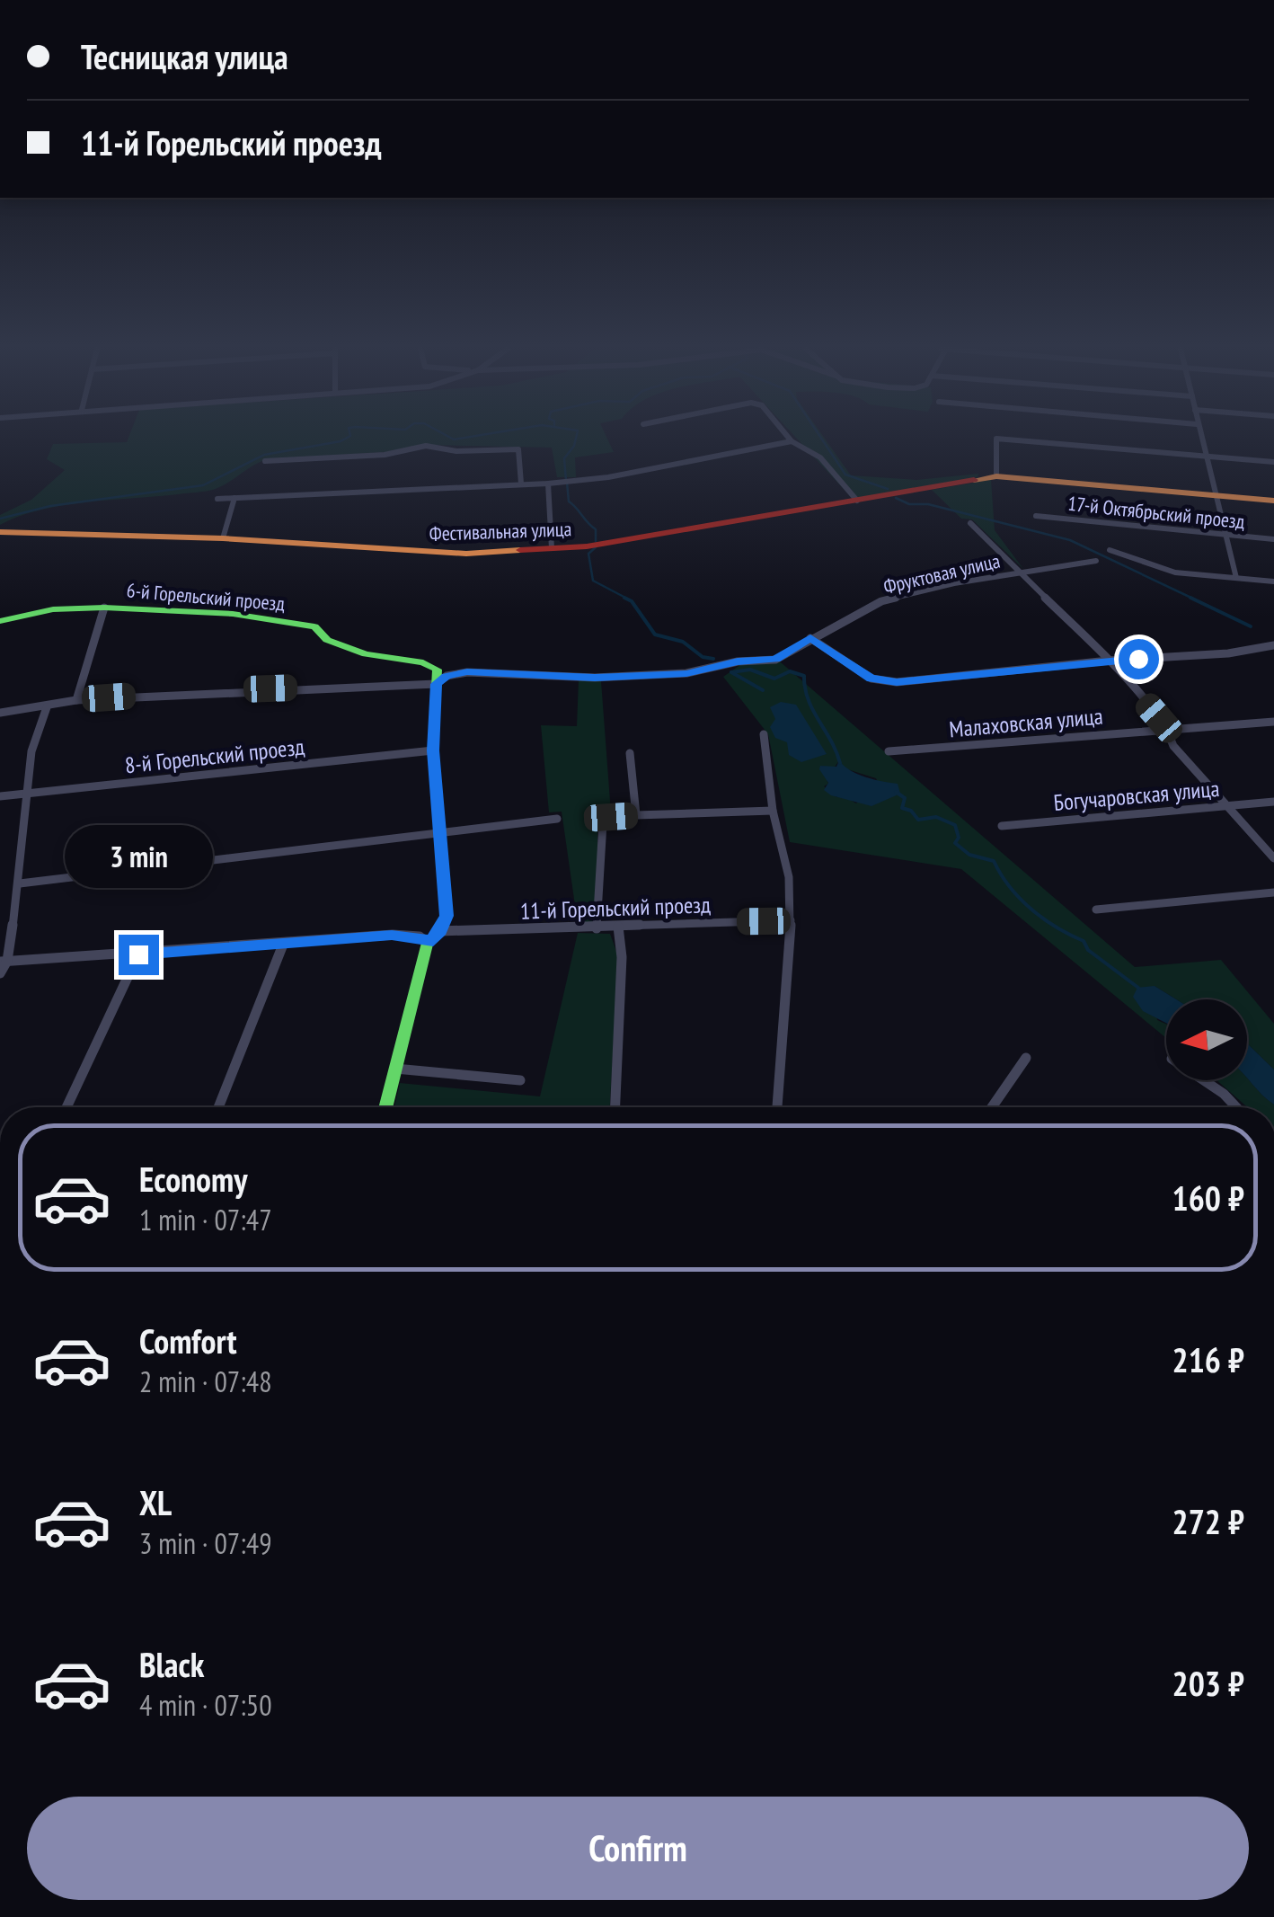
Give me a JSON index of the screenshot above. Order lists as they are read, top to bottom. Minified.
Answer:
{"streets":{"street":["17-й Октябрьский проезд","Фестивальная улица","Фруктовая улица","6-й Горельский проезд","Малаховская улица","8-й Горельский проезд","Богучаровская улица","11-й Горельский проезд"]},"crossings":[["Фруктовая улица","6-й Горельский проезд"]],"north":"left","page":{"banner":["Тесницкая улица","11-й Горельский проезд"],"bubble":"3 min","list":[{"name":"Economy","note":"1 min · 07:47","value":"160 ₽"},{"name":"Comfort","note":"2 min · 07:48","value":"216 ₽"},{"name":"XL","note":"3 min · 07:49","value":"272 ₽"},{"name":"Black","note":"4 min · 07:50","value":"203 ₽"}],"buttons":"Confirm"}}
